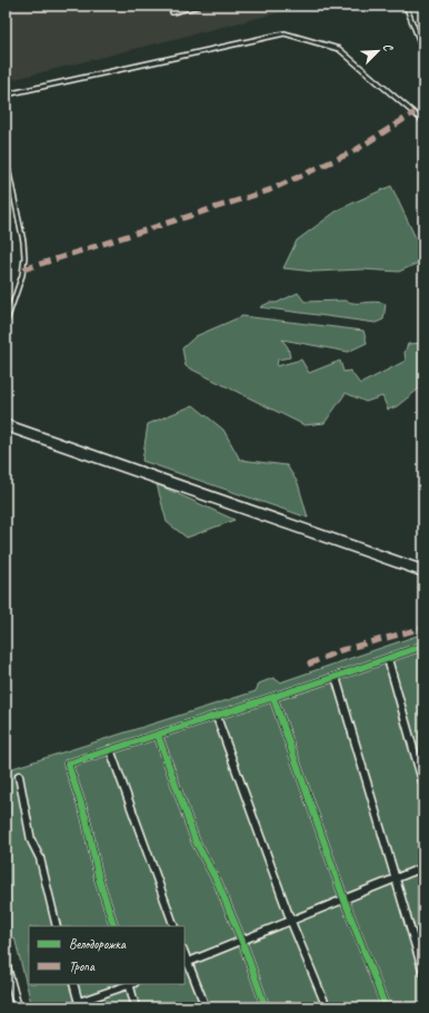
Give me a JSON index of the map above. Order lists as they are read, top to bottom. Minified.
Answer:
{"legend":["Велодорожка","Тропа"],"north":"top right"}
